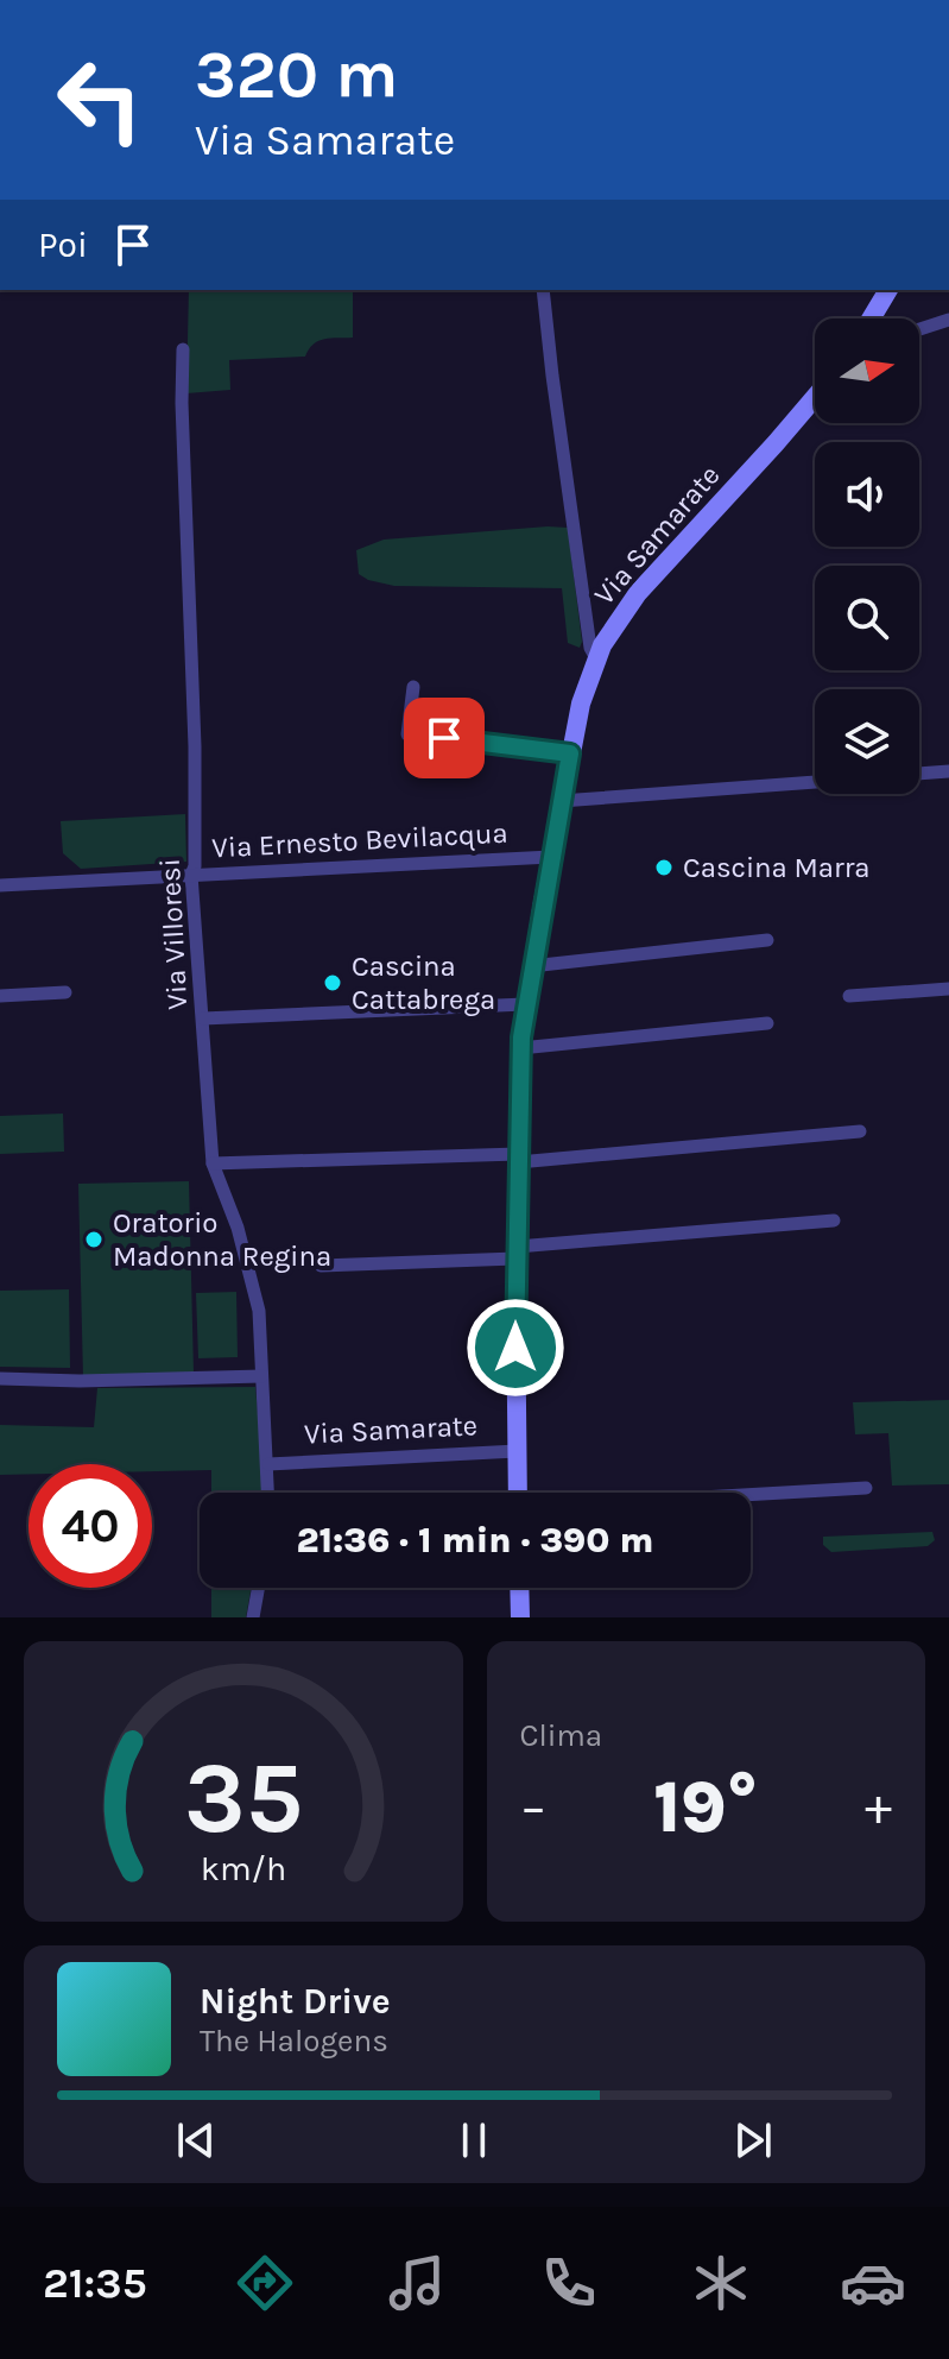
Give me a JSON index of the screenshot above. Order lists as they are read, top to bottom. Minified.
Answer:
{"streets":{"street":["Via Samarate","Via Ernesto Bevilacqua","Via Villoresi"]},"crossings":[["Via Samarate","Via Ernesto Bevilacqua"],["Via Samarate","Via Villoresi"],["Via Ernesto Bevilacqua","Via Villoresi"]],"places":["Cascina Marra","Cascina Cattabrega","Oratorio Madonna Regina"],"north":"right","page":{"turn":["320 m","Via Samarate"],"then":"Poi","limit":"40","trip":"21:36 · 1 min · 390 m","tile":"Clima","heat":["−","19°","+"],"song":["Night Drive","The Halogens"],"tabs":"21:35","gauge":["35","km/h"]}}
